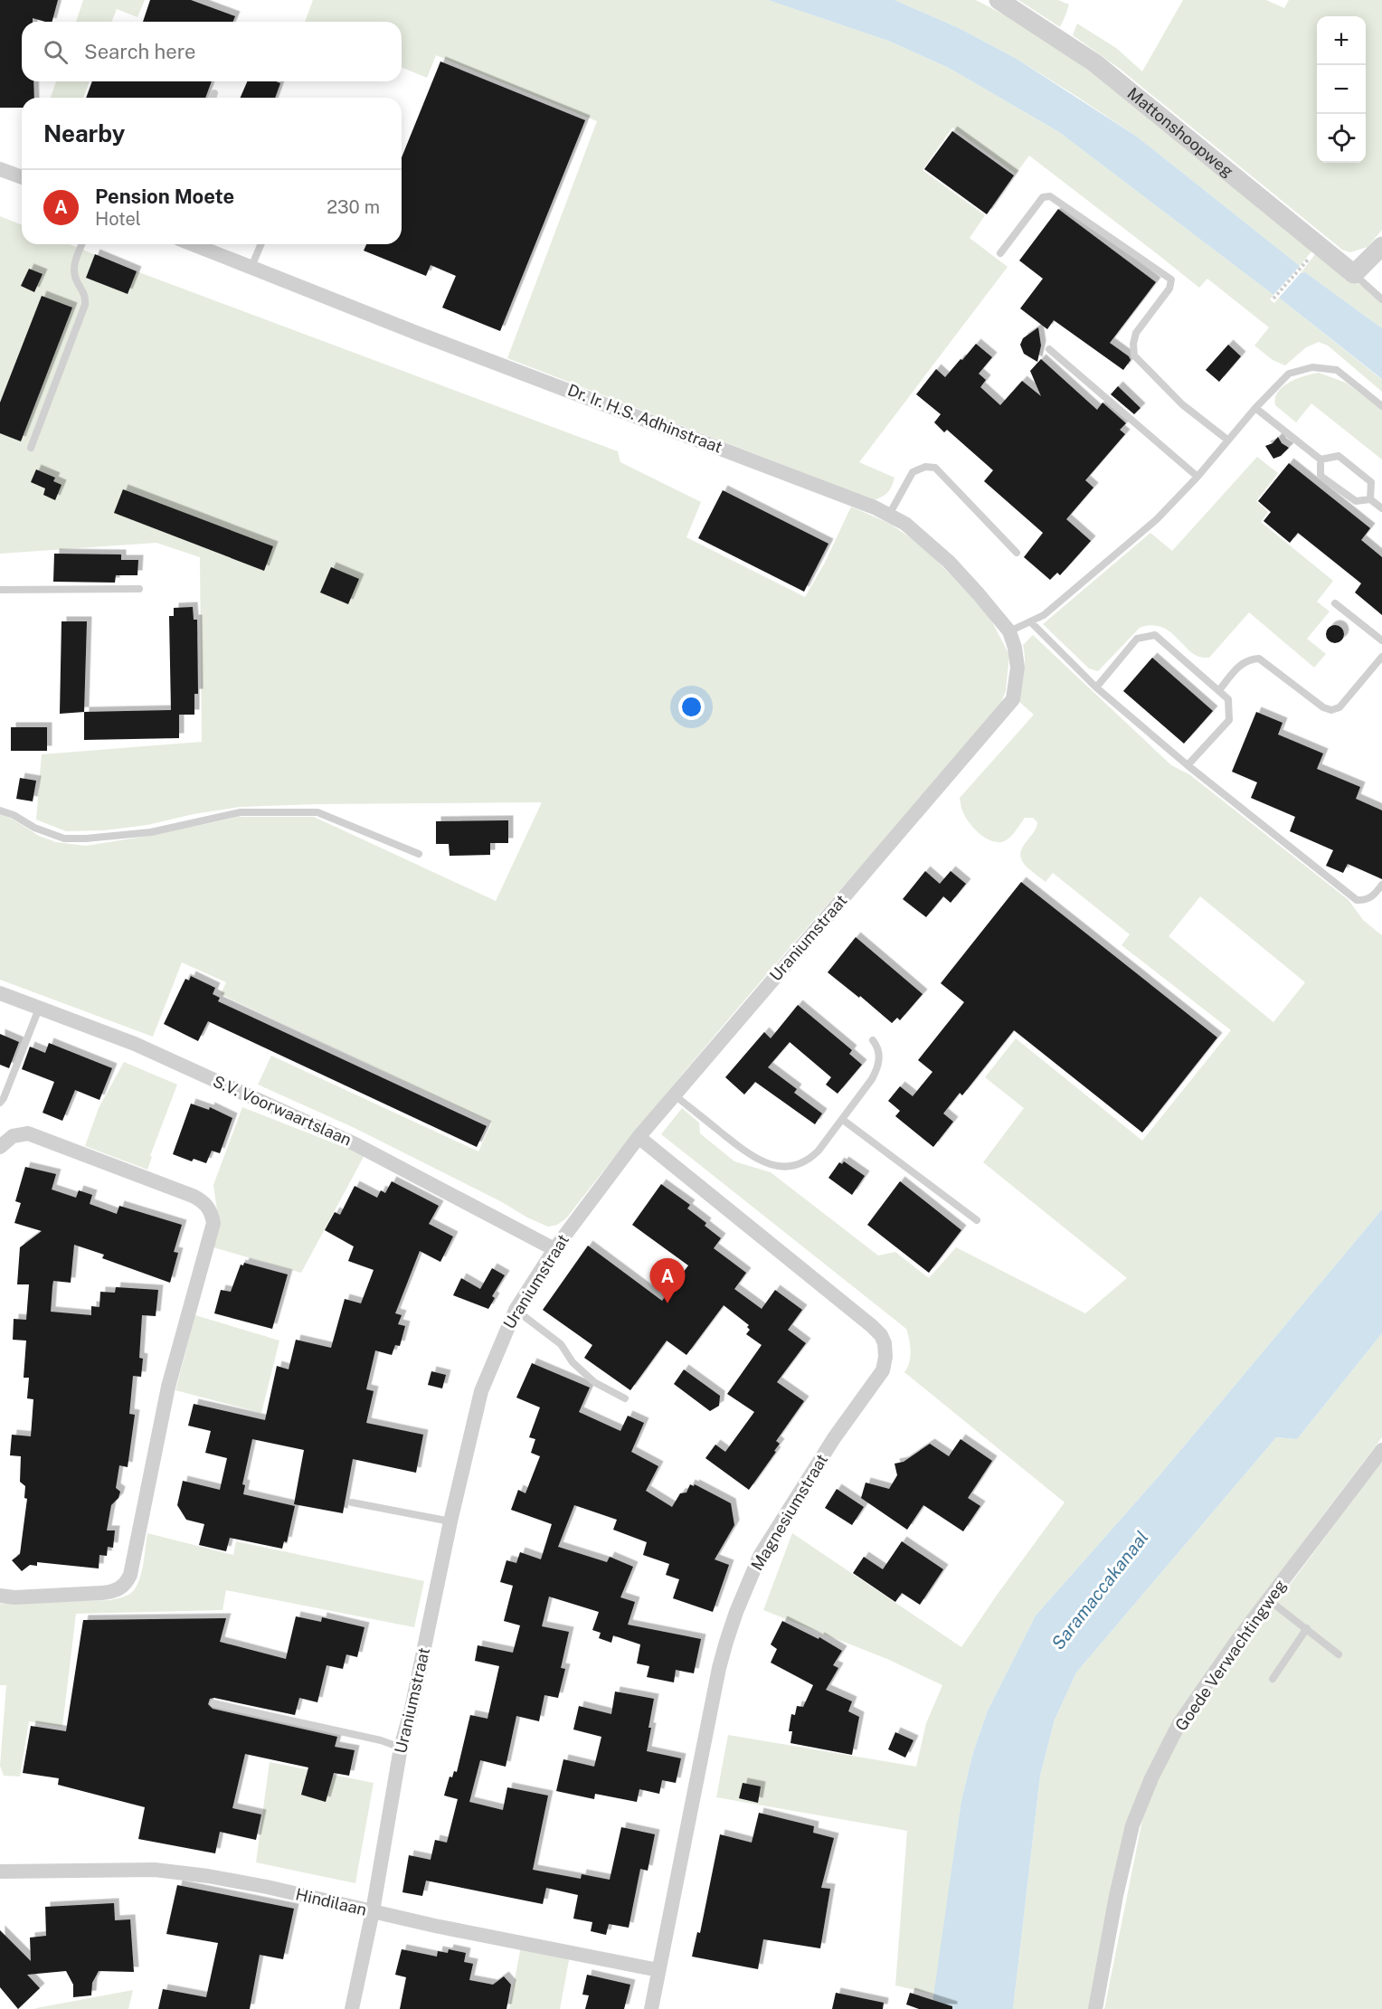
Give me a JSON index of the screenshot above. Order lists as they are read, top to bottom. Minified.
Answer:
{"streets":{"street":["Mattonshoopweg","Dr. Ir. H.S. Adhinstraat","Uraniumstraat","S.V. Voorwaartslaan","Magnesiumstraat","Goede Verwachtingweg","Hindilaan"]},"crossings":[["Dr. Ir. H.S. Adhinstraat","Uraniumstraat"],["Uraniumstraat","S.V. Voorwaartslaan"],["Uraniumstraat","Magnesiumstraat"],["Uraniumstraat","Hindilaan"],["Magnesiumstraat","Hindilaan"]],"water":["Saramaccakanaal"],"page":{"map_buttons":["+","−"],"search":"Search here","heading":"Nearby","list":[{"mark":"A","name":"Pension Moete","note":"Hotel","value":"230 m"}],"pins":"A"}}
